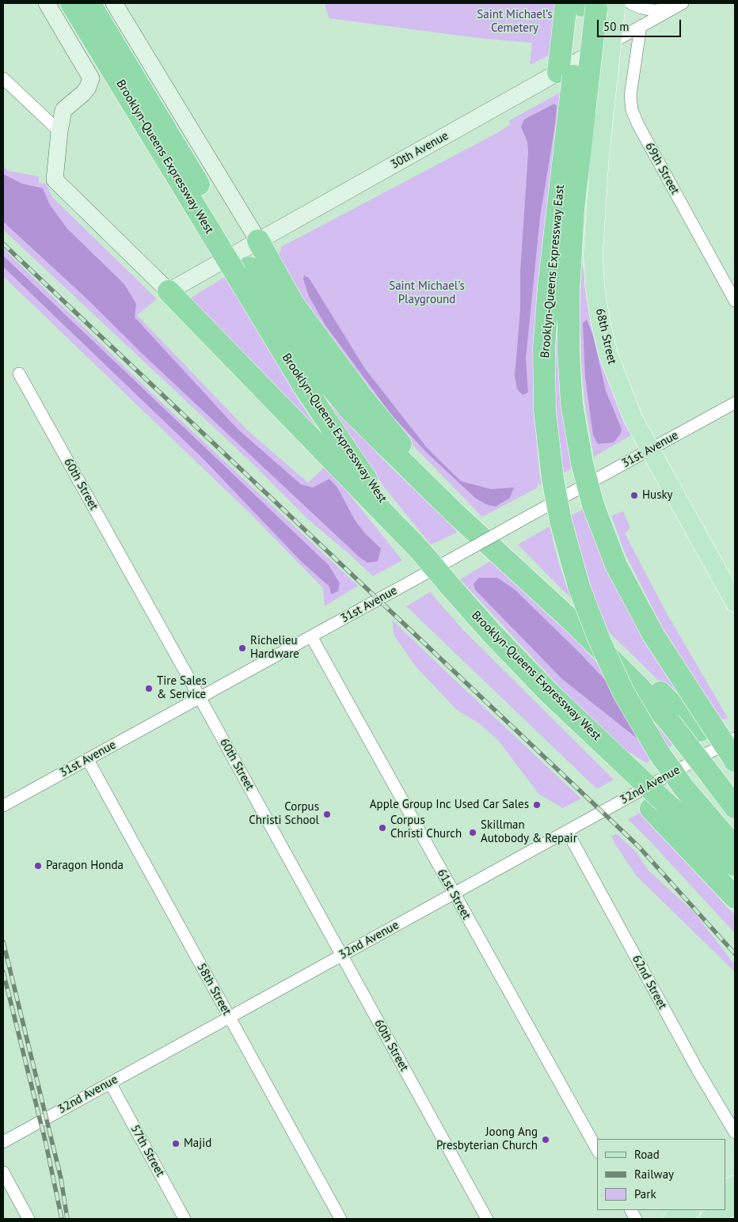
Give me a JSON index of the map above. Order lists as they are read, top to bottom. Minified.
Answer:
{"streets":{"highway":["Brooklyn-Queens Expressway West","Brooklyn-Queens Expressway East"],"main road":["68th Street"],"street":["30th Avenue","69th Street","31st Avenue","60th Street","32nd Avenue","61st Street","62nd Street","58th Street","57th Street"]},"crossings":[["30th Avenue","69th Street"],["30th Avenue","68th Street"],["Brooklyn-Queens Expressway East","68th Street"],["68th Street","31st Avenue"],["31st Avenue","60th Street"],["31st Avenue","61st Street"],["31st Avenue","58th Street"],["60th Street","32nd Avenue"],["32nd Avenue","61st Street"],["32nd Avenue","62nd Street"],["32nd Avenue","58th Street"],["32nd Avenue","57th Street"]],"parks":["Saint Michael’s Cemetery","Saint Michael's Playground"],"places":["Husky","Richelieu Hardware","Tire Sales & Service","Apple Group Inc Used Car Sales","Corpus Christi School","Corpus Christi Church","Skillman Autobody & Repair","Paragon Honda","Joong Ang Presbyterian Church","Majid"],"legend":["Road","Railway","Park"],"scale_bar":"50 m"}
